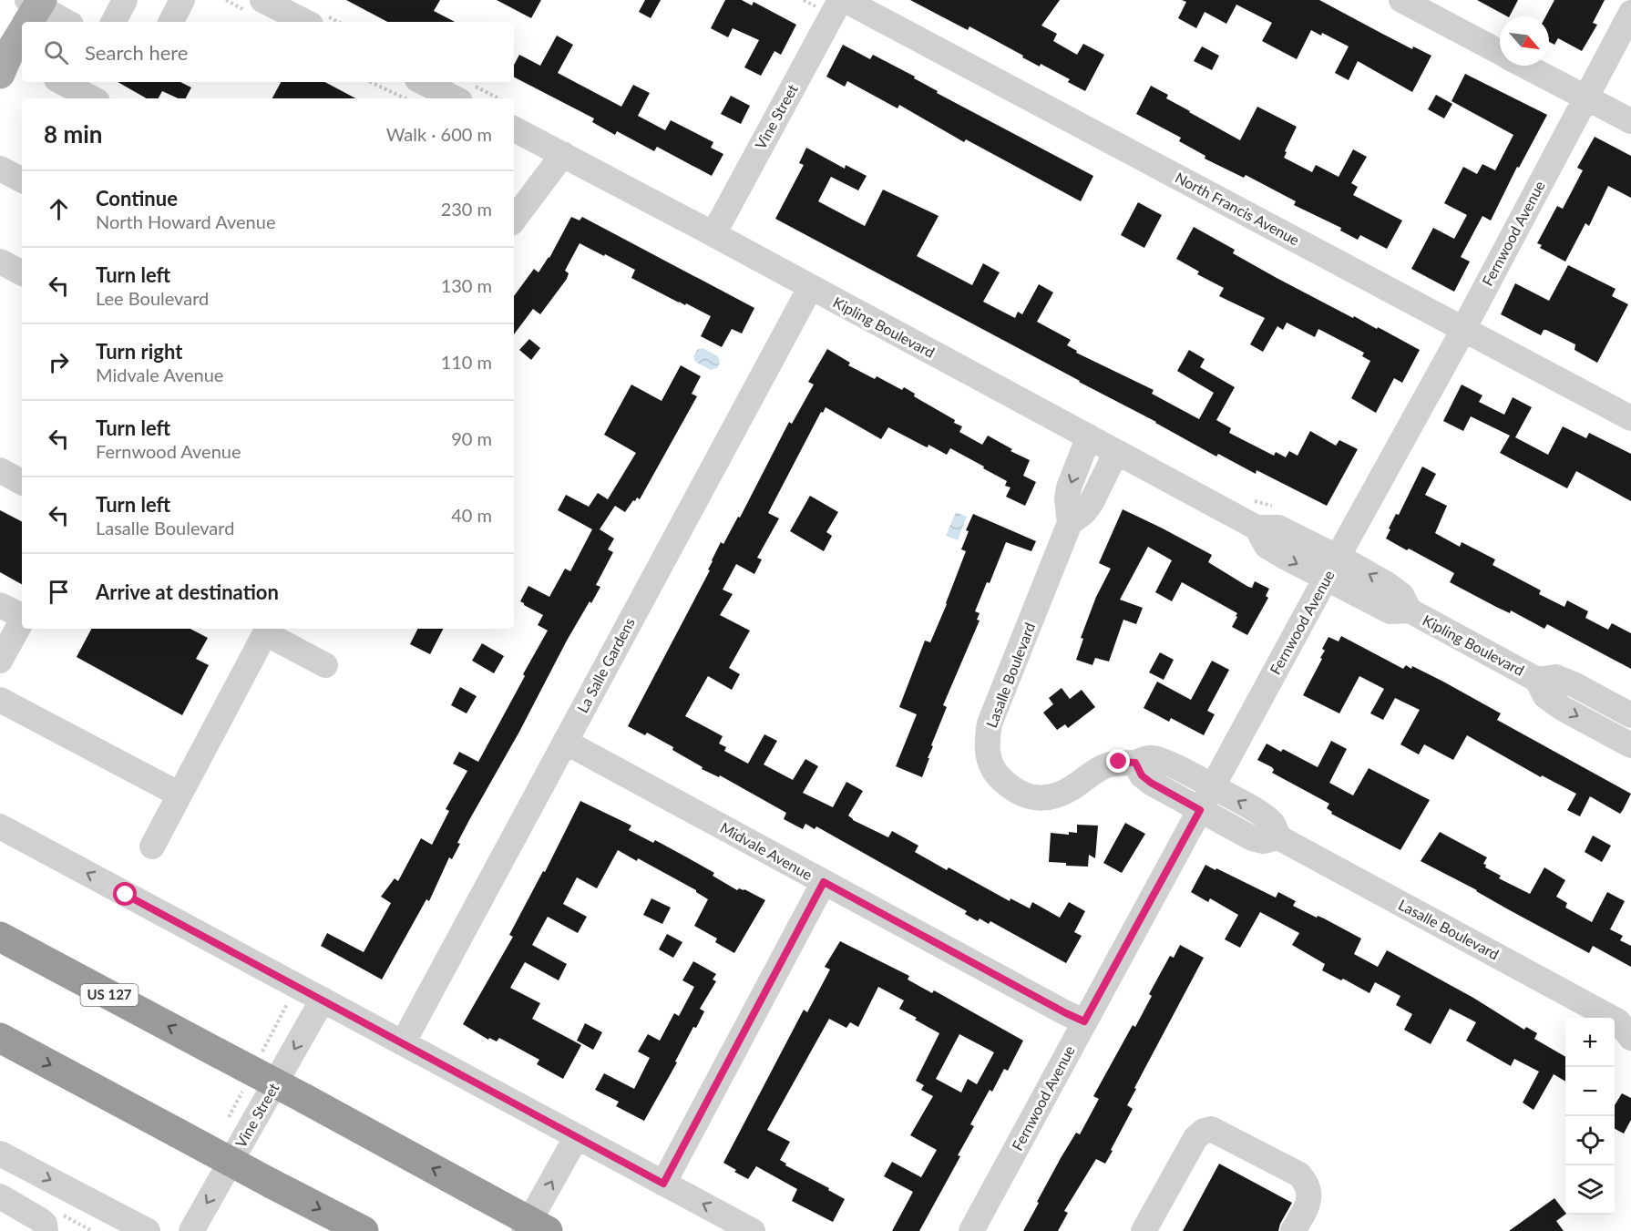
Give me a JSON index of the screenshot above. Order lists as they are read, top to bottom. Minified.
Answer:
{"streets":{"highway":["US 127"],"street":["Vine Street","North Francis Avenue","Fernwood Avenue","Kipling Boulevard","La Salle Gardens","Lasalle Boulevard","Midvale Avenue"]},"crossings":[["Vine Street","Kipling Boulevard"],["North Francis Avenue","Fernwood Avenue"],["Fernwood Avenue","Kipling Boulevard"],["Fernwood Avenue","Lasalle Boulevard"],["Fernwood Avenue","Midvale Avenue"],["Kipling Boulevard","La Salle Gardens"],["Kipling Boulevard","Lasalle Boulevard"],["La Salle Gardens","Midvale Avenue"]],"one_way":["Vine Street"],"north":"bottom right","page":{"search":"Search here","heading":["8 min","Walk · 600 m"],"list":[["Continue","North Howard Avenue","230 m"],["Turn left","Lee Boulevard","130 m"],["Turn right","Midvale Avenue","110 m"],["Turn left","Fernwood Avenue","90 m"],["Turn left","Lasalle Boulevard","40 m"],"Arrive at destination"],"map_buttons":["+","−"]}}
